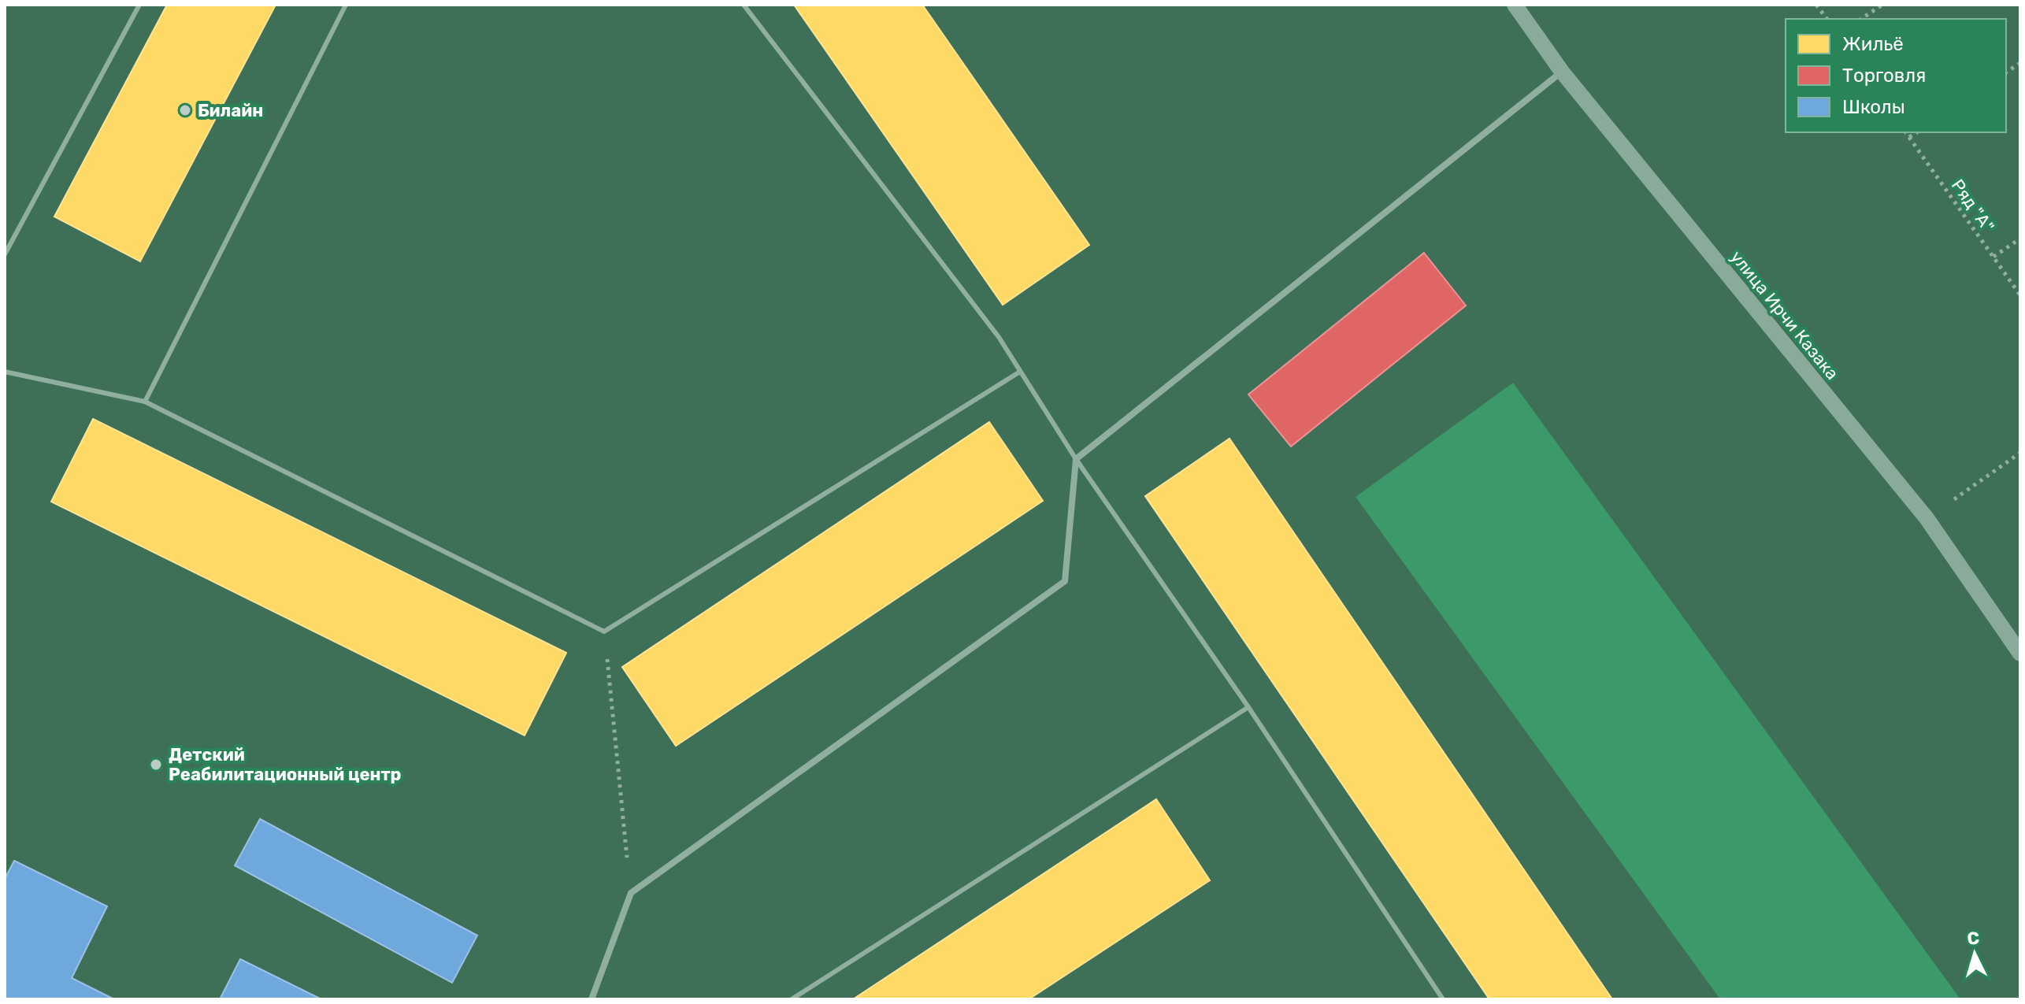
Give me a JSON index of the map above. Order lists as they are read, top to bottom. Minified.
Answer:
{"streets":{"main road":["улица Ирчи Казака"],"path":["Ряд \"А\""]},"places":["Билайн","Детский Реабилитационный центр"],"legend":["Жильё","Торговля","Школы"],"north":"top"}
